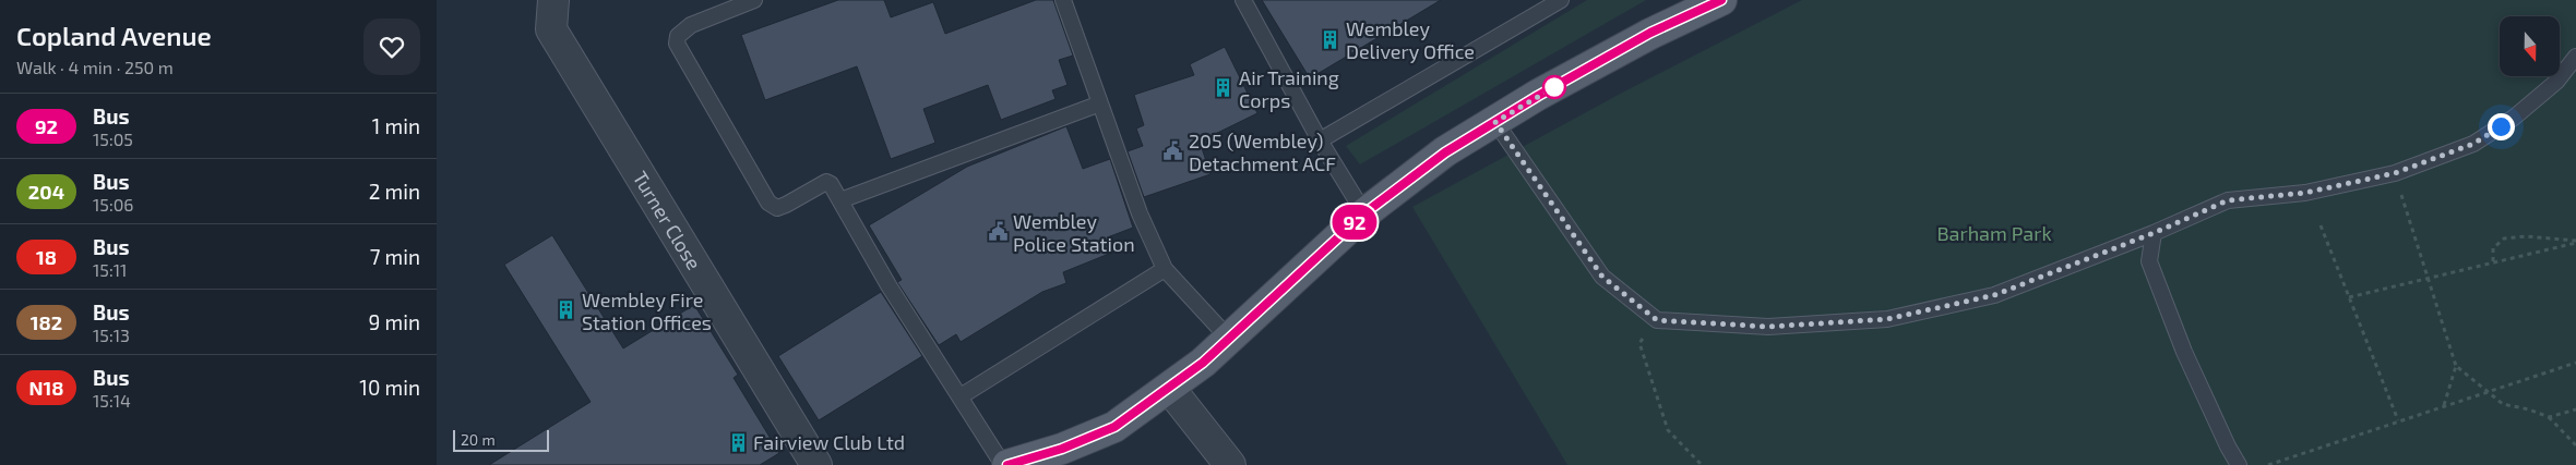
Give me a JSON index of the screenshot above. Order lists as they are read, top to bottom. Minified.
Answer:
{"streets":{"street":["Turner Close"]},"parks":["Barham Park"],"places":{"building":["Wembley Delivery Office","Air Training Corps","Wembley Fire Station Offices","Fairview Club Ltd"],"public building":["205 (Wembley) Detachment ACF","Wembley Police Station"]},"lines":["bus line 92"],"scale_bar":"20 m","north":"bottom","page":{"heading":["Copland Avenue","Walk · 4 min · 250 m"],"on_map":"92","list":[{"mark":"92","name":"Bus","note":"15:05","value":"1 min"},{"mark":"204","name":"Bus","note":"15:06","value":"2 min"},{"mark":"18","name":"Bus","note":"15:11","value":"7 min"},{"mark":"182","name":"Bus","note":"15:13","value":"9 min"},{"mark":"N18","name":"Bus","note":"15:14","value":"10 min"}],"scale":"20 m"}}
